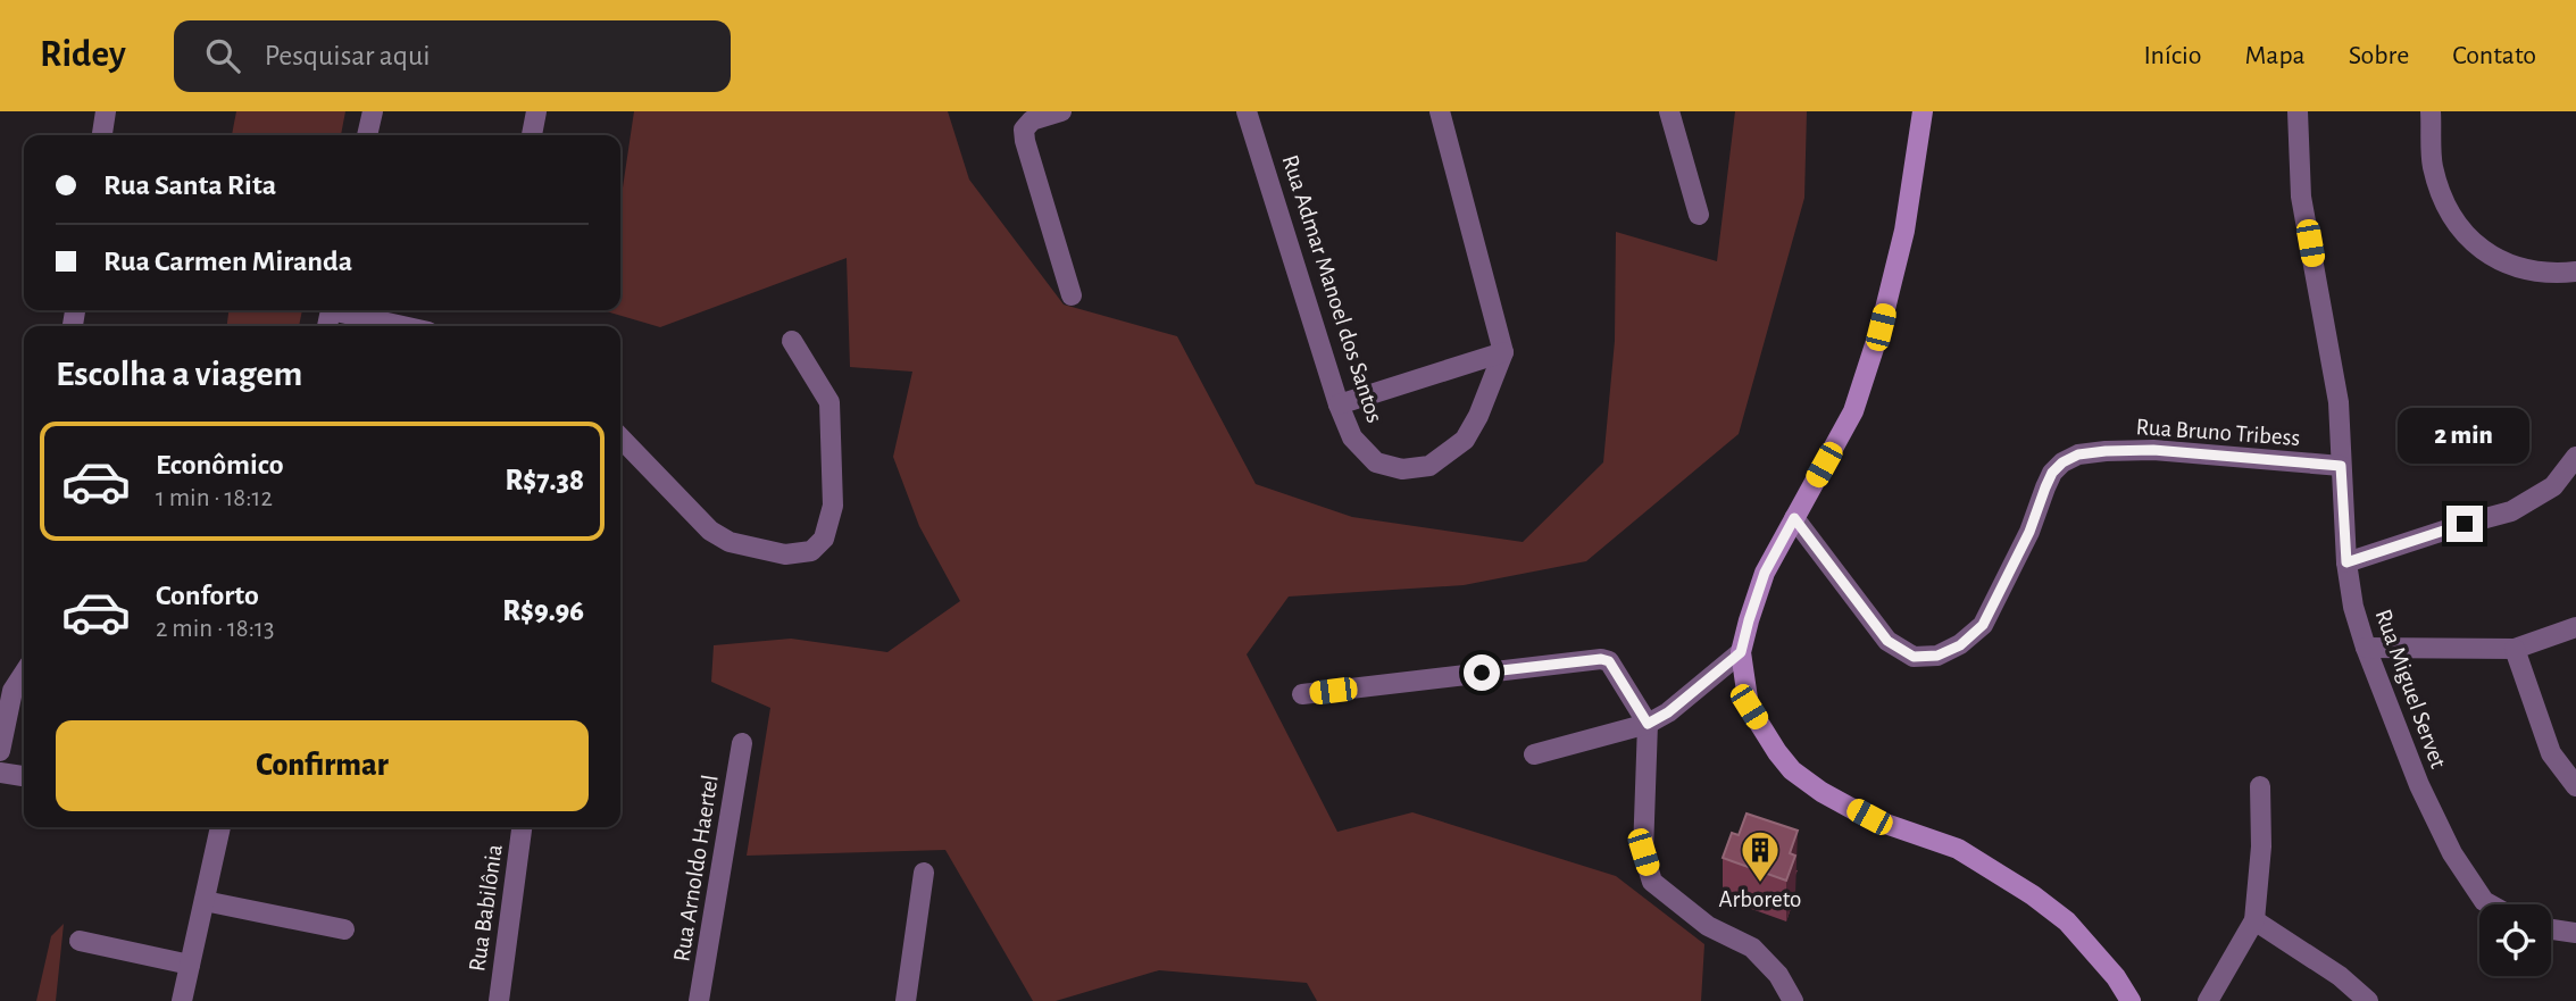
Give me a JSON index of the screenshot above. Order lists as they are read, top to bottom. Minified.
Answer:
{"streets":{"street":["Rua Admar Manoel dos Santos","Rua Bruno Tribess","Rua Miguel Servet","Rua Arnoldo Haertel","Rua Babilônia"]},"crossings":[["Rua Bruno Tribess","Rua Miguel Servet"]],"places":{"building":["Arboreto"]},"page":{"header":"Ridey","search":"Pesquisar aqui","nav":["Início","Mapa","Sobre","Contato"],"banner":["Rua Santa Rita","Rua Carmen Miranda"],"heading":"Escolha a viagem","bubble":"2 min","list":[{"name":"Econômico","note":"1 min · 18:12","value":"R$7.38"},{"name":"Conforto","note":"2 min · 18:13","value":"R$9.96"}],"buttons":"Confirmar"}}
